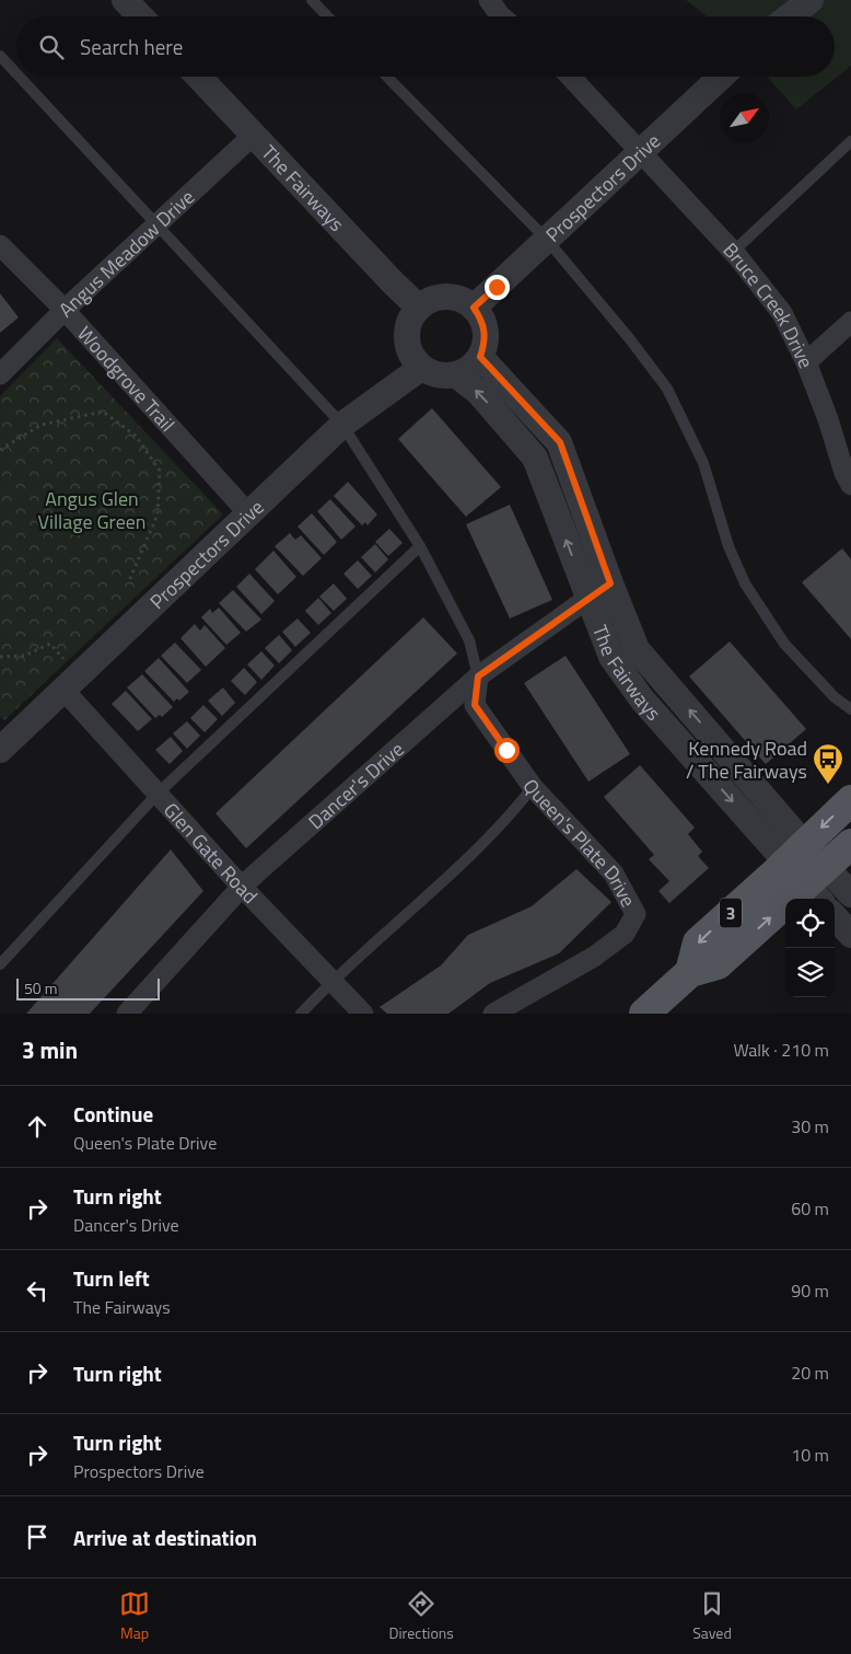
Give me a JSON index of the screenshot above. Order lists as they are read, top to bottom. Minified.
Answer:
{"streets":{"main road":["3"],"street":["The Fairways","Prospectors Drive","Angus Meadow Drive","Bruce Creek Drive","Woodgrove Trail","Dancer's Drive","Queen's Plate Drive","Glen Gate Road"]},"crossings":[["The Fairways","Prospectors Drive"],["The Fairways","Angus Meadow Drive"],["The Fairways","Dancer's Drive"],["The Fairways","3"],["Prospectors Drive","Bruce Creek Drive"],["Prospectors Drive","Woodgrove Trail"],["Prospectors Drive","Glen Gate Road"],["Angus Meadow Drive","Woodgrove Trail"],["Dancer's Drive","Queen's Plate Drive"],["Dancer's Drive","Glen Gate Road"]],"parks":["Angus Glen Village Green"],"places":{"bus stop":["Kennedy Road / The Fairways"]},"scale_bar":"50 m","north":"top right","page":{"search":"Search here","scale":"50 m","heading":["3 min","Walk · 210 m"],"list":[["Continue","Queen's Plate Drive","30 m"],["Turn right","Dancer's Drive","60 m"],["Turn left","The Fairways","90 m"],["Turn right","20 m"],["Turn right","Prospectors Drive","10 m"],"Arrive at destination"],"nav":["Map","Directions","Saved"]}}
